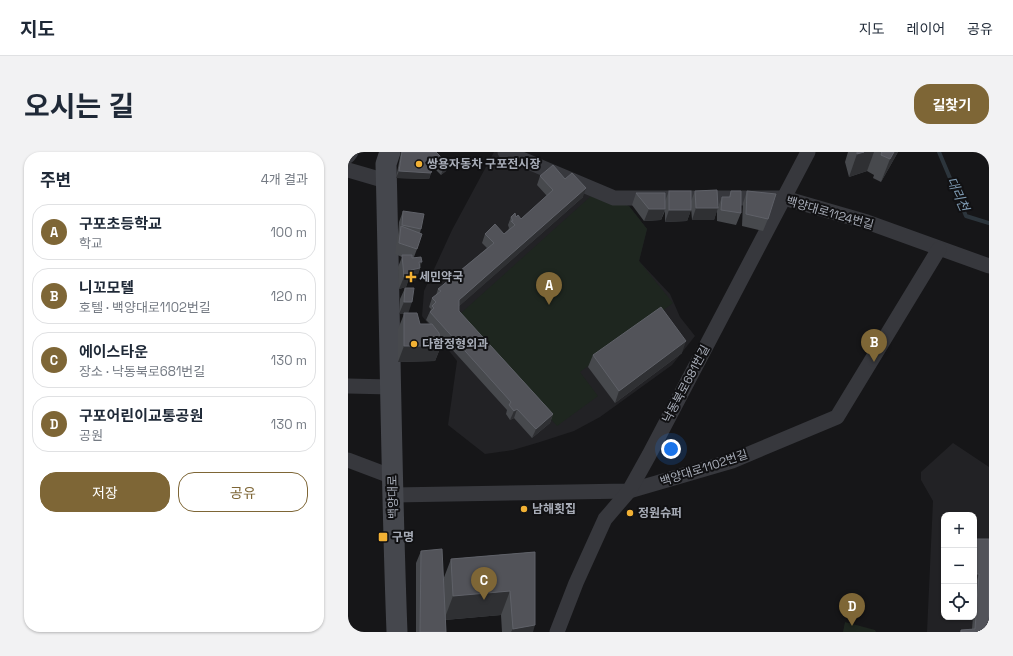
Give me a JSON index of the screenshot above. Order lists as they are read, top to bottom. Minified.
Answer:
{"streets":{"main road":["백양대로"],"street":["백양대로1124번길","낙동북로681번길","백양대로1102번길"]},"crossings":[["백양대로1124번길","낙동북로681번길"],["백양대로1124번길","백양대로1102번길"],["낙동북로681번길","백양대로1102번길"],["백양대로1102번길","백양대로"]],"water":["대리천"],"places":{"other":["쌍용자동차 구포전시장","다함정형외과","남해횟집","정원슈퍼"],"health":["세민약국"],"transit":["구명"]},"page":{"header":"지도","nav":["지도","레이어","공유"],"title":"오시는 길","buttons":["길찾기",["저장","공유"]],"heading":["주변","4개 결과"],"list":[{"mark":"A","name":"구포초등학교","note":"학교","value":"100 m"},{"mark":"B","name":"니꼬모텔","note":"호텔 · 백양대로1102번길","value":"120 m"},{"mark":"C","name":"에이스타운","note":"장소 · 낙동북로681번길","value":"130 m"},{"mark":"D","name":"구포어린이교통공원","note":"공원","value":"130 m"}],"pins":["A","B","C","D"],"map_buttons":["+","−"]}}
